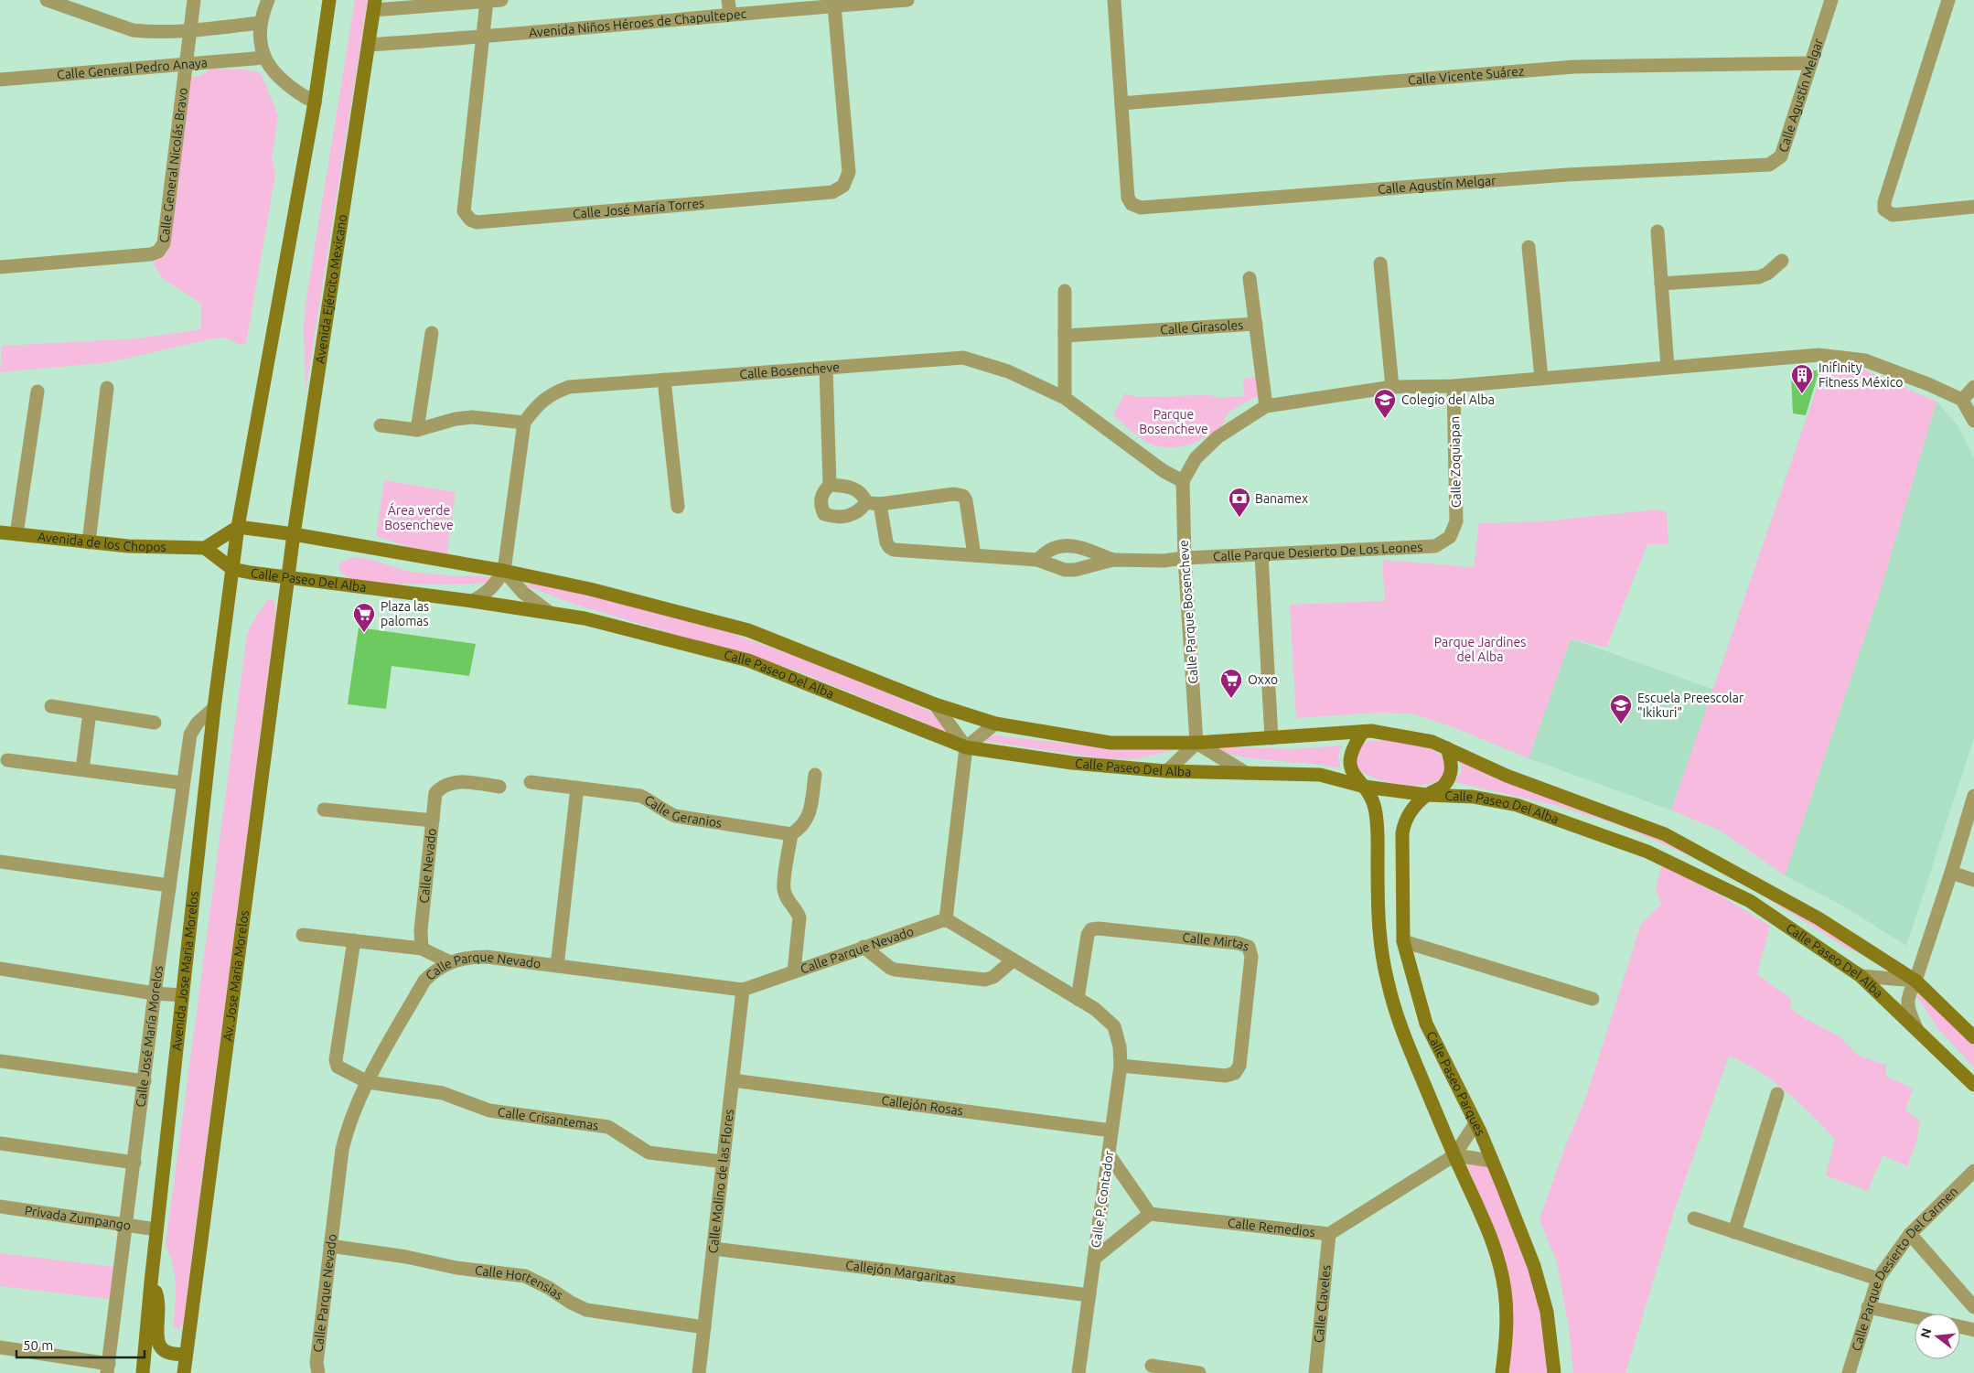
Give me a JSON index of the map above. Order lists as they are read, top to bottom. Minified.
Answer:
{"streets":{"street":["Avenida Niños Héroes de Chapultepec","Calle General Pedro Anaya","Calle Vicente Suárez","Calle Agustín Melgar","Calle General Nicolás Bravo","Calle José María Torres","Avenida Ejército Mexicano","Calle Girasoles","Calle Bosencheve","Calle Zoquiapan","Avenida de los Chopos","Calle Parque Desierto De Los Leones","Calle Paseo Del Alba","Calle Parque Bosencheve","Calle Geranios","Calle Nevado","Calle Mirtas","Calle Parque Nevado","Avenida Jose Maria Morelos","Av. Jose Maria Morelos","Calle José María Morelos","Calle Paseo Parques","Callejón Rosas","Calle Crisantemas","Calle Molino de las Flores","Calle P. Contador","Privada Zumpango","Calle Remedios","Calle Parque Desierto Del Carmen","Callejón Margaritas","Calle Hortensias","Calle Claveles"]},"crossings":[["Avenida Niños Héroes de Chapultepec","Calle José María Torres"],["Avenida Niños Héroes de Chapultepec","Avenida Ejército Mexicano"],["Calle General Pedro Anaya","Calle General Nicolás Bravo"],["Calle Vicente Suárez","Calle Agustín Melgar"],["Avenida Ejército Mexicano","Calle Paseo Del Alba"],["Avenida Ejército Mexicano","Av. Jose Maria Morelos"],["Calle Bosencheve","Calle Parque Bosencheve"],["Calle Zoquiapan","Calle Parque Desierto De Los Leones"],["Calle Parque Desierto De Los Leones","Calle Parque Bosencheve"],["Calle Paseo Del Alba","Calle Parque Bosencheve"],["Calle Paseo Del Alba","Avenida Jose Maria Morelos"],["Calle Paseo Del Alba","Av. Jose Maria Morelos"],["Calle Paseo Del Alba","Calle Paseo Parques"],["Calle Mirtas","Calle P. Contador"],["Calle Parque Nevado","Calle Crisantemas"],["Calle Parque Nevado","Calle Molino de las Flores"],["Calle Parque Nevado","Calle Hortensias"],["Avenida Jose Maria Morelos","Calle José María Morelos"],["Avenida Jose Maria Morelos","Privada Zumpango"],["Calle José María Morelos","Privada Zumpango"],["Calle Paseo Parques","Calle Remedios"],["Callejón Rosas","Calle Molino de las Flores"],["Callejón Rosas","Calle P. Contador"],["Calle Crisantemas","Calle Molino de las Flores"],["Calle Molino de las Flores","Callejón Margaritas"],["Calle Molino de las Flores","Calle Hortensias"],["Calle P. Contador","Callejón Margaritas"],["Calle Remedios","Calle Claveles"]],"parks":["Parque Bosencheve","Área verde Bosencheve","Parque Jardines del Alba"],"places":{"building":["Inifinity Fitness México"],"school or university":["Colegio del Alba","Escuela Preescolar \"Ikikuri\""],"bank":["Banamex"],"supermarket":["Plaza las palomas","Oxxo"]},"scale_bar":"50 m","north":"left"}
